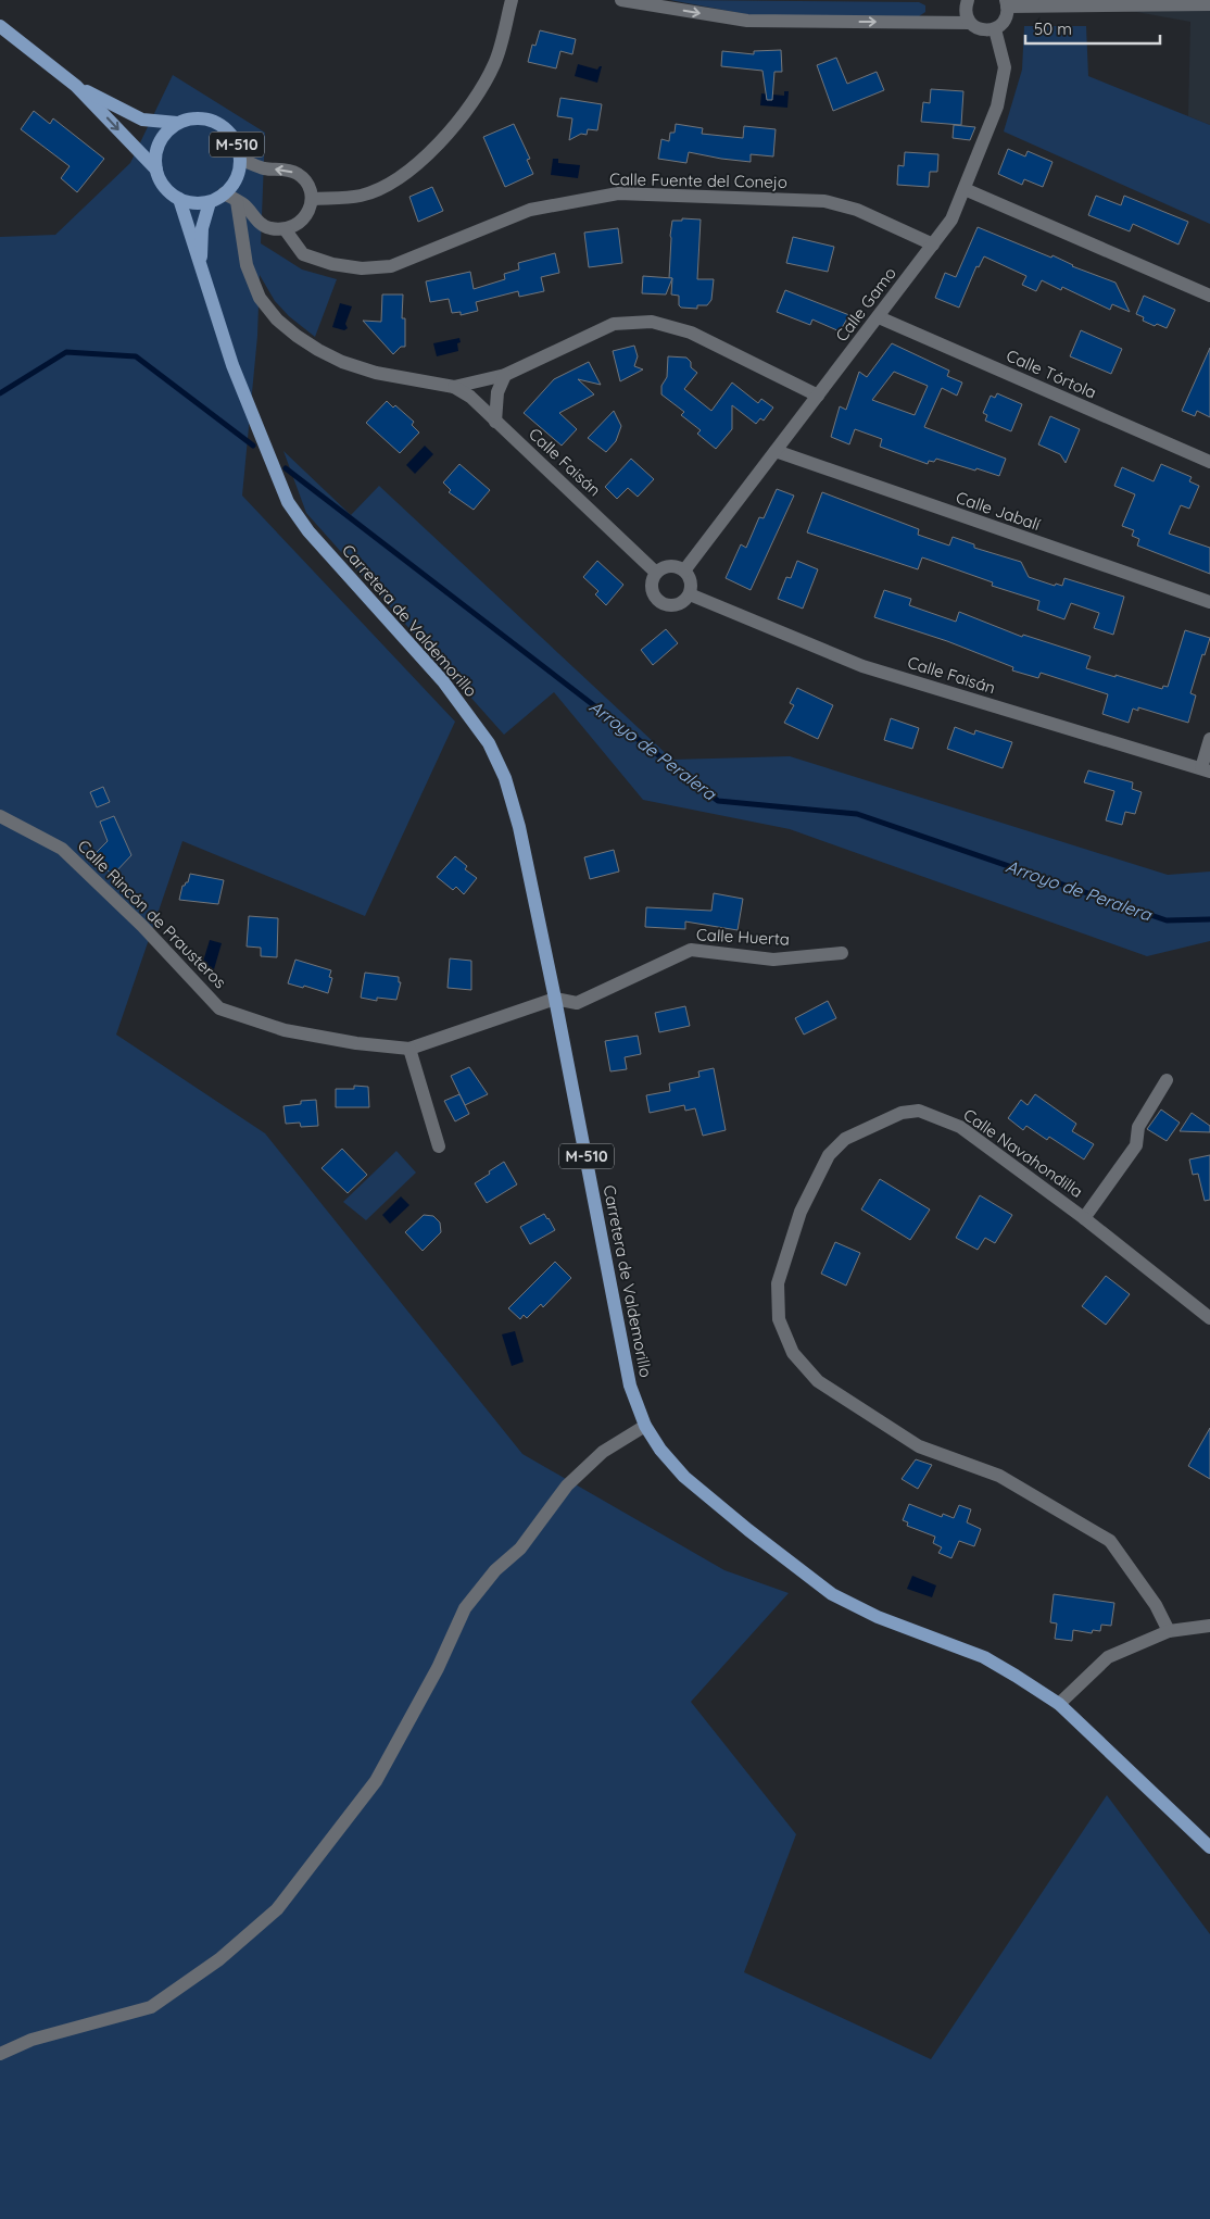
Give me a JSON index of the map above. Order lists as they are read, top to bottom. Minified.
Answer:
{"streets":{"main road":["M-510","Carretera de Valdemorillo"],"street":["Calle Fuente del Conejo","Calle Gamo","Calle Tórtola","Calle Faisán","Calle Jabalí","Calle Rincón de Prausteros","Calle Huerta","Calle Navahondilla"]},"crossings":[["M-510","Carretera de Valdemorillo"],["Calle Fuente del Conejo","Calle Gamo"],["Calle Gamo","Calle Tórtola"],["Calle Gamo","Calle Faisán"],["Calle Gamo","Calle Jabalí"],["Carretera de Valdemorillo","Calle Rincón de Prausteros"],["Carretera de Valdemorillo","Calle Huerta"],["Calle Rincón de Prausteros","Calle Huerta"]],"water":["Arroyo de Peralera"],"scale_bar":"50 m"}
